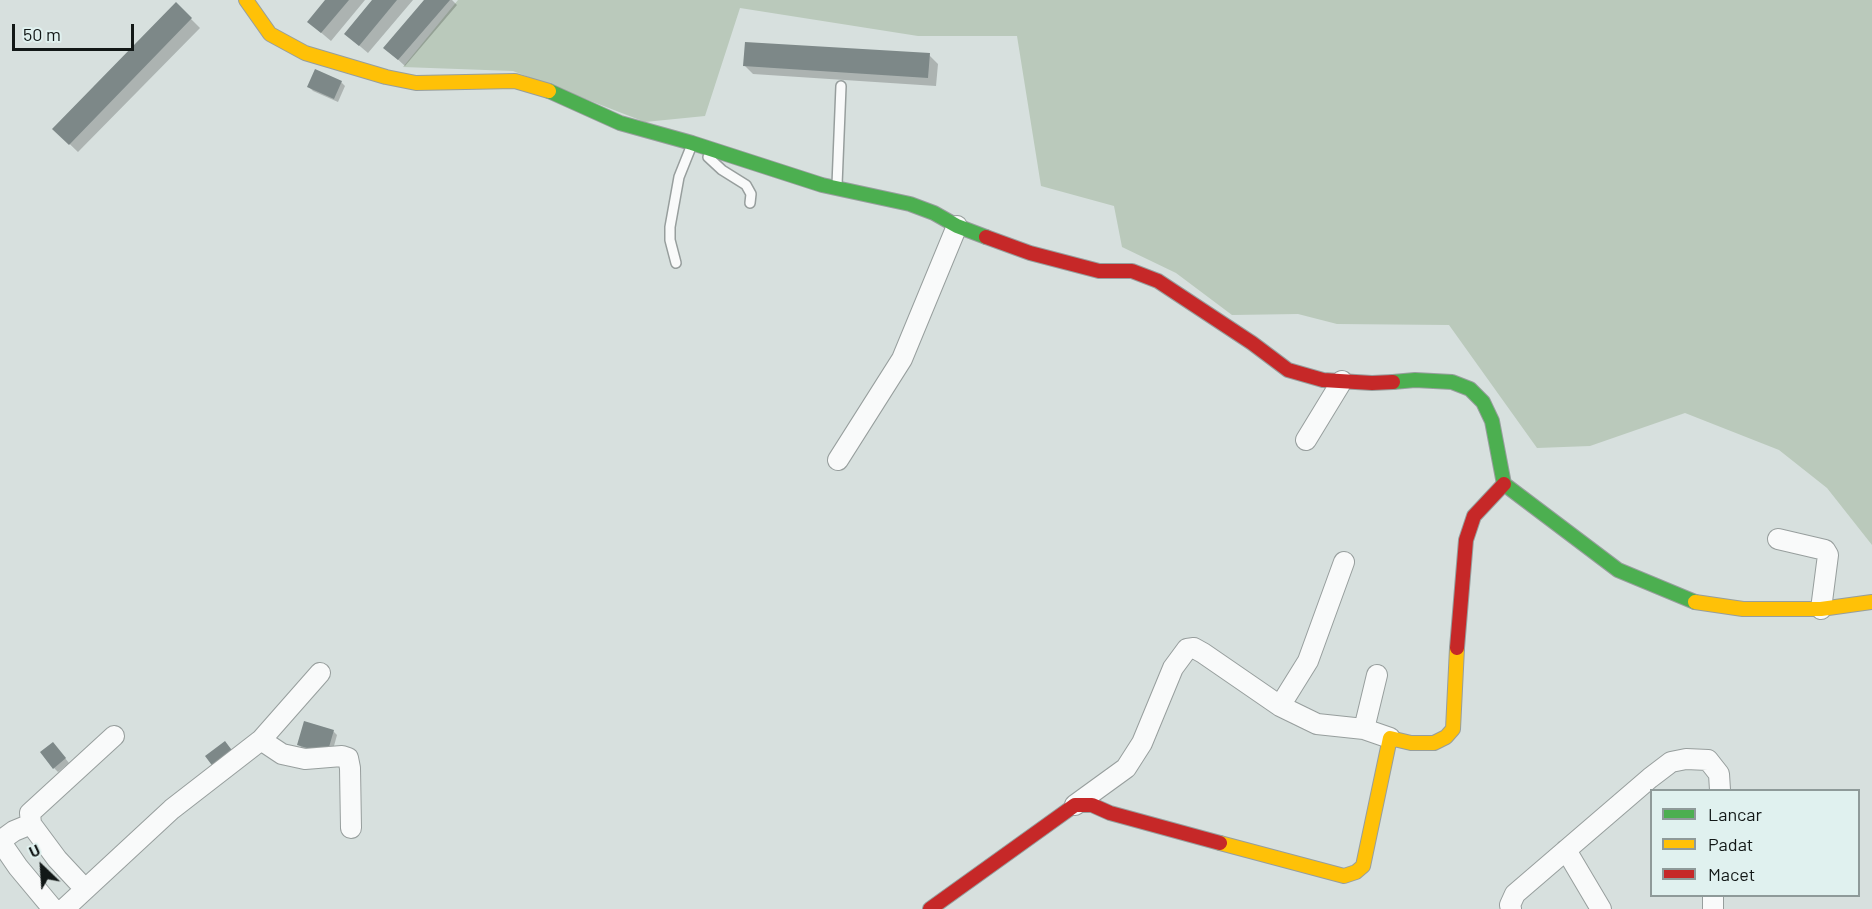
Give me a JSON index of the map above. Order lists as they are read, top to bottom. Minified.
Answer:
{"legend":["Lancar","Padat","Macet"],"scale_bar":"50 m","north":"top left"}
